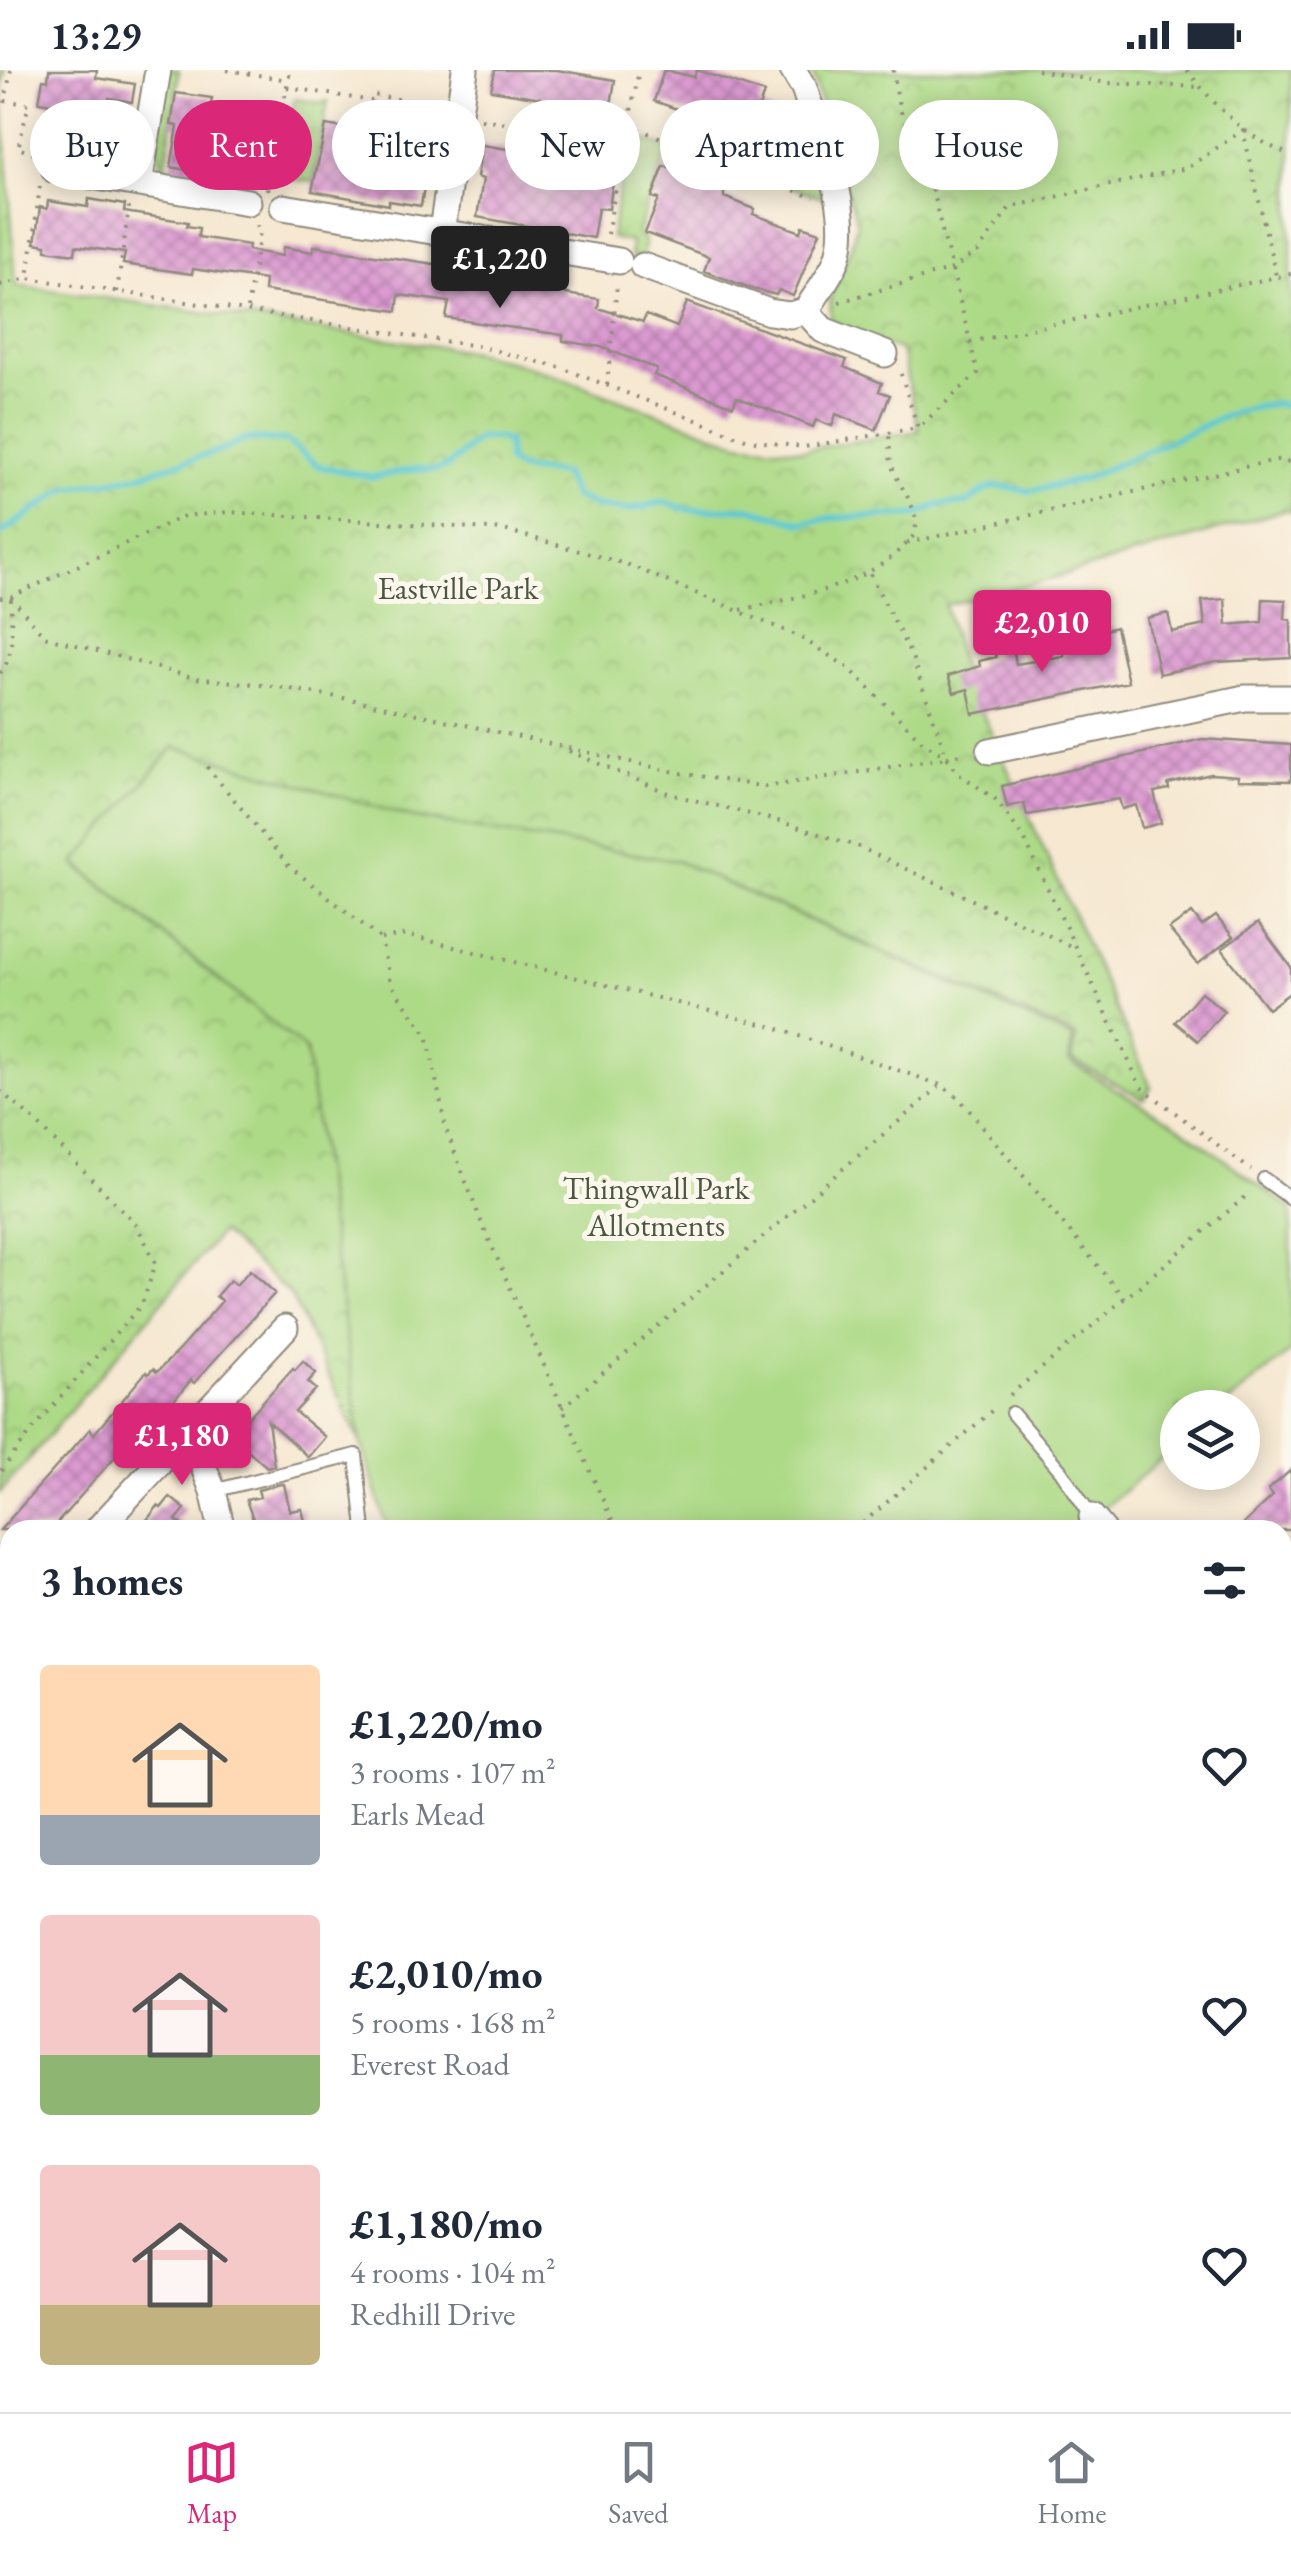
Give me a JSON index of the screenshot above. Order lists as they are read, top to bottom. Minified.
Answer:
{"parks":["Eastville Park","Thingwall Park Allotments"],"page":{"status":"13:29","chip":["Buy","Rent","Filters","New","Apartment","House"],"price":["£1,220","£2,010","£1,180"],"heading":"3 homes","list":[{"name":"£1,220/mo","note":"3 rooms · 107 m² · Earls Mead"},{"name":"£2,010/mo","note":"5 rooms · 168 m² · Everest Road"},{"name":"£1,180/mo","note":"4 rooms · 104 m² · Redhill Drive"}],"tabs":["Map","Saved","Home"]}}
